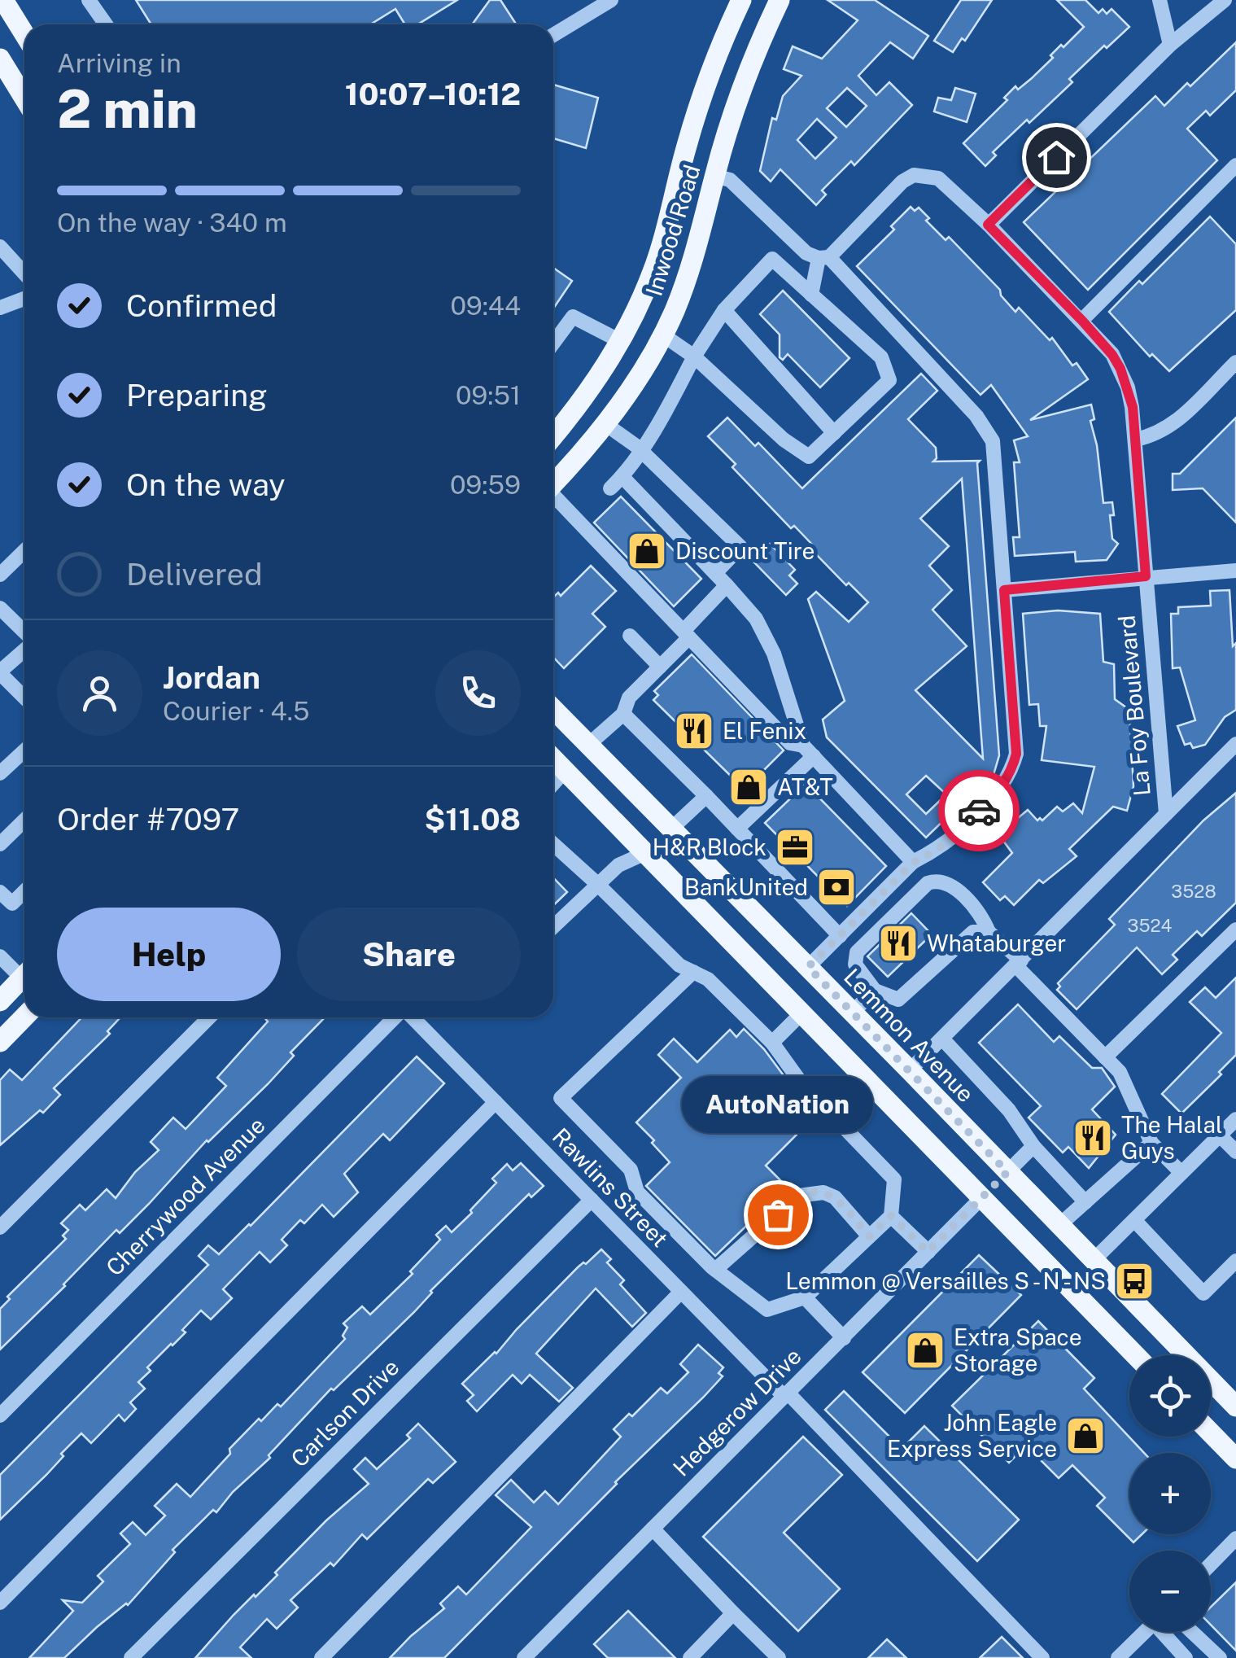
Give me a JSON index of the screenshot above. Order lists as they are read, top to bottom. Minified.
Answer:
{"streets":{"main road":["Inwood Road","Lemmon Avenue"],"street":["La Foy Boulevard","Rawlins Street","Cherrywood Avenue","Hedgerow Drive","Carlson Drive"]},"crossings":[["Rawlins Street","Hedgerow Drive"],["Rawlins Street","Carlson Drive"]],"places":{"shop":["Discount Tire","AT&T","Extra Space Storage","John Eagle Express Service"],"restaurant":["El Fenix","Whataburger","The Halal Guys"],"office":["H&R Block"],"bank":["BankUnited"],"other":["AutoNation"],"bus stop":["Lemmon @ Versailles S - N - NS"]},"house_numbers":["3528","3524"],"page":{"heading":["2 min","Arriving in","10:07–10:12"],"panel":["Jordan","Courier · 4.5","Order #7097","$11.08"],"bar":"On the way · 340 m","list":[["Confirmed","09:44"],["Preparing","09:51"],["On the way","09:59"],"Delivered"],"buttons":["Help","Share"],"bubble":"AutoNation","map_buttons":["+","−"]}}
